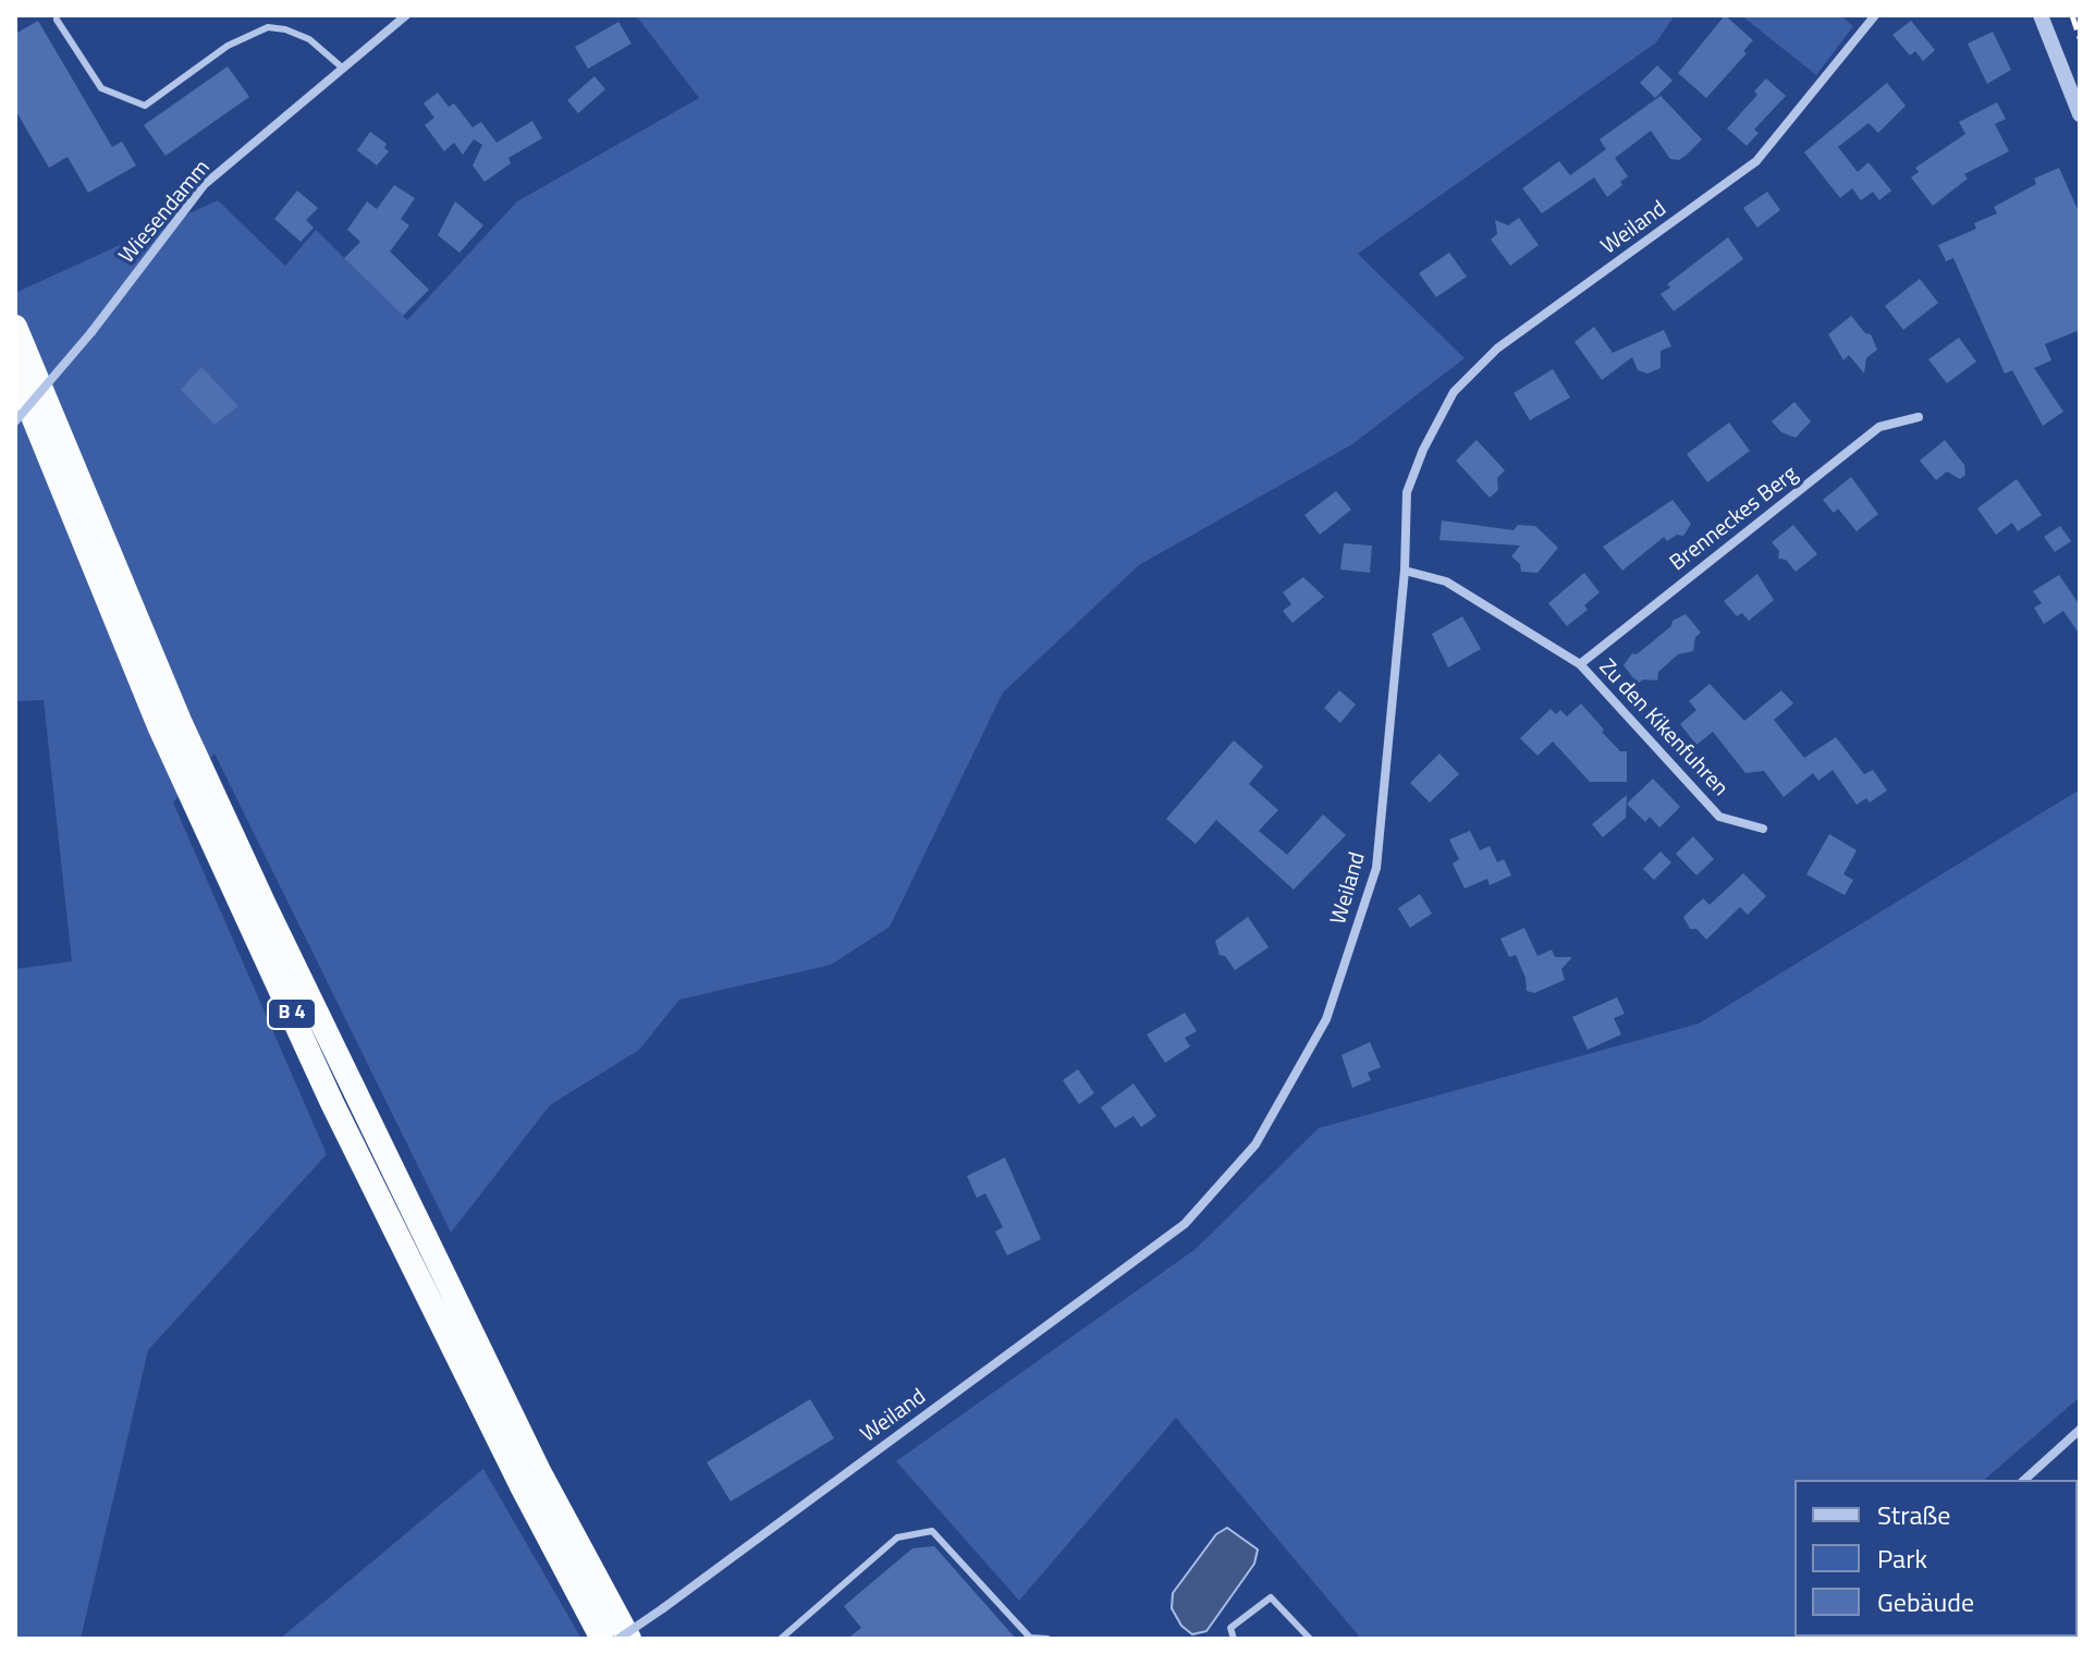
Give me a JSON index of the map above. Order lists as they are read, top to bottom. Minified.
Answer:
{"streets":{"highway":["B 4"],"street":["Wiesendamm","Weiland","Brenneckes Berg","Zu den Kikenfuhren"]},"crossings":[["Weiland","Zu den Kikenfuhren"],["Brenneckes Berg","Zu den Kikenfuhren"]],"legend":["Straße","Park","Gebäude"]}
